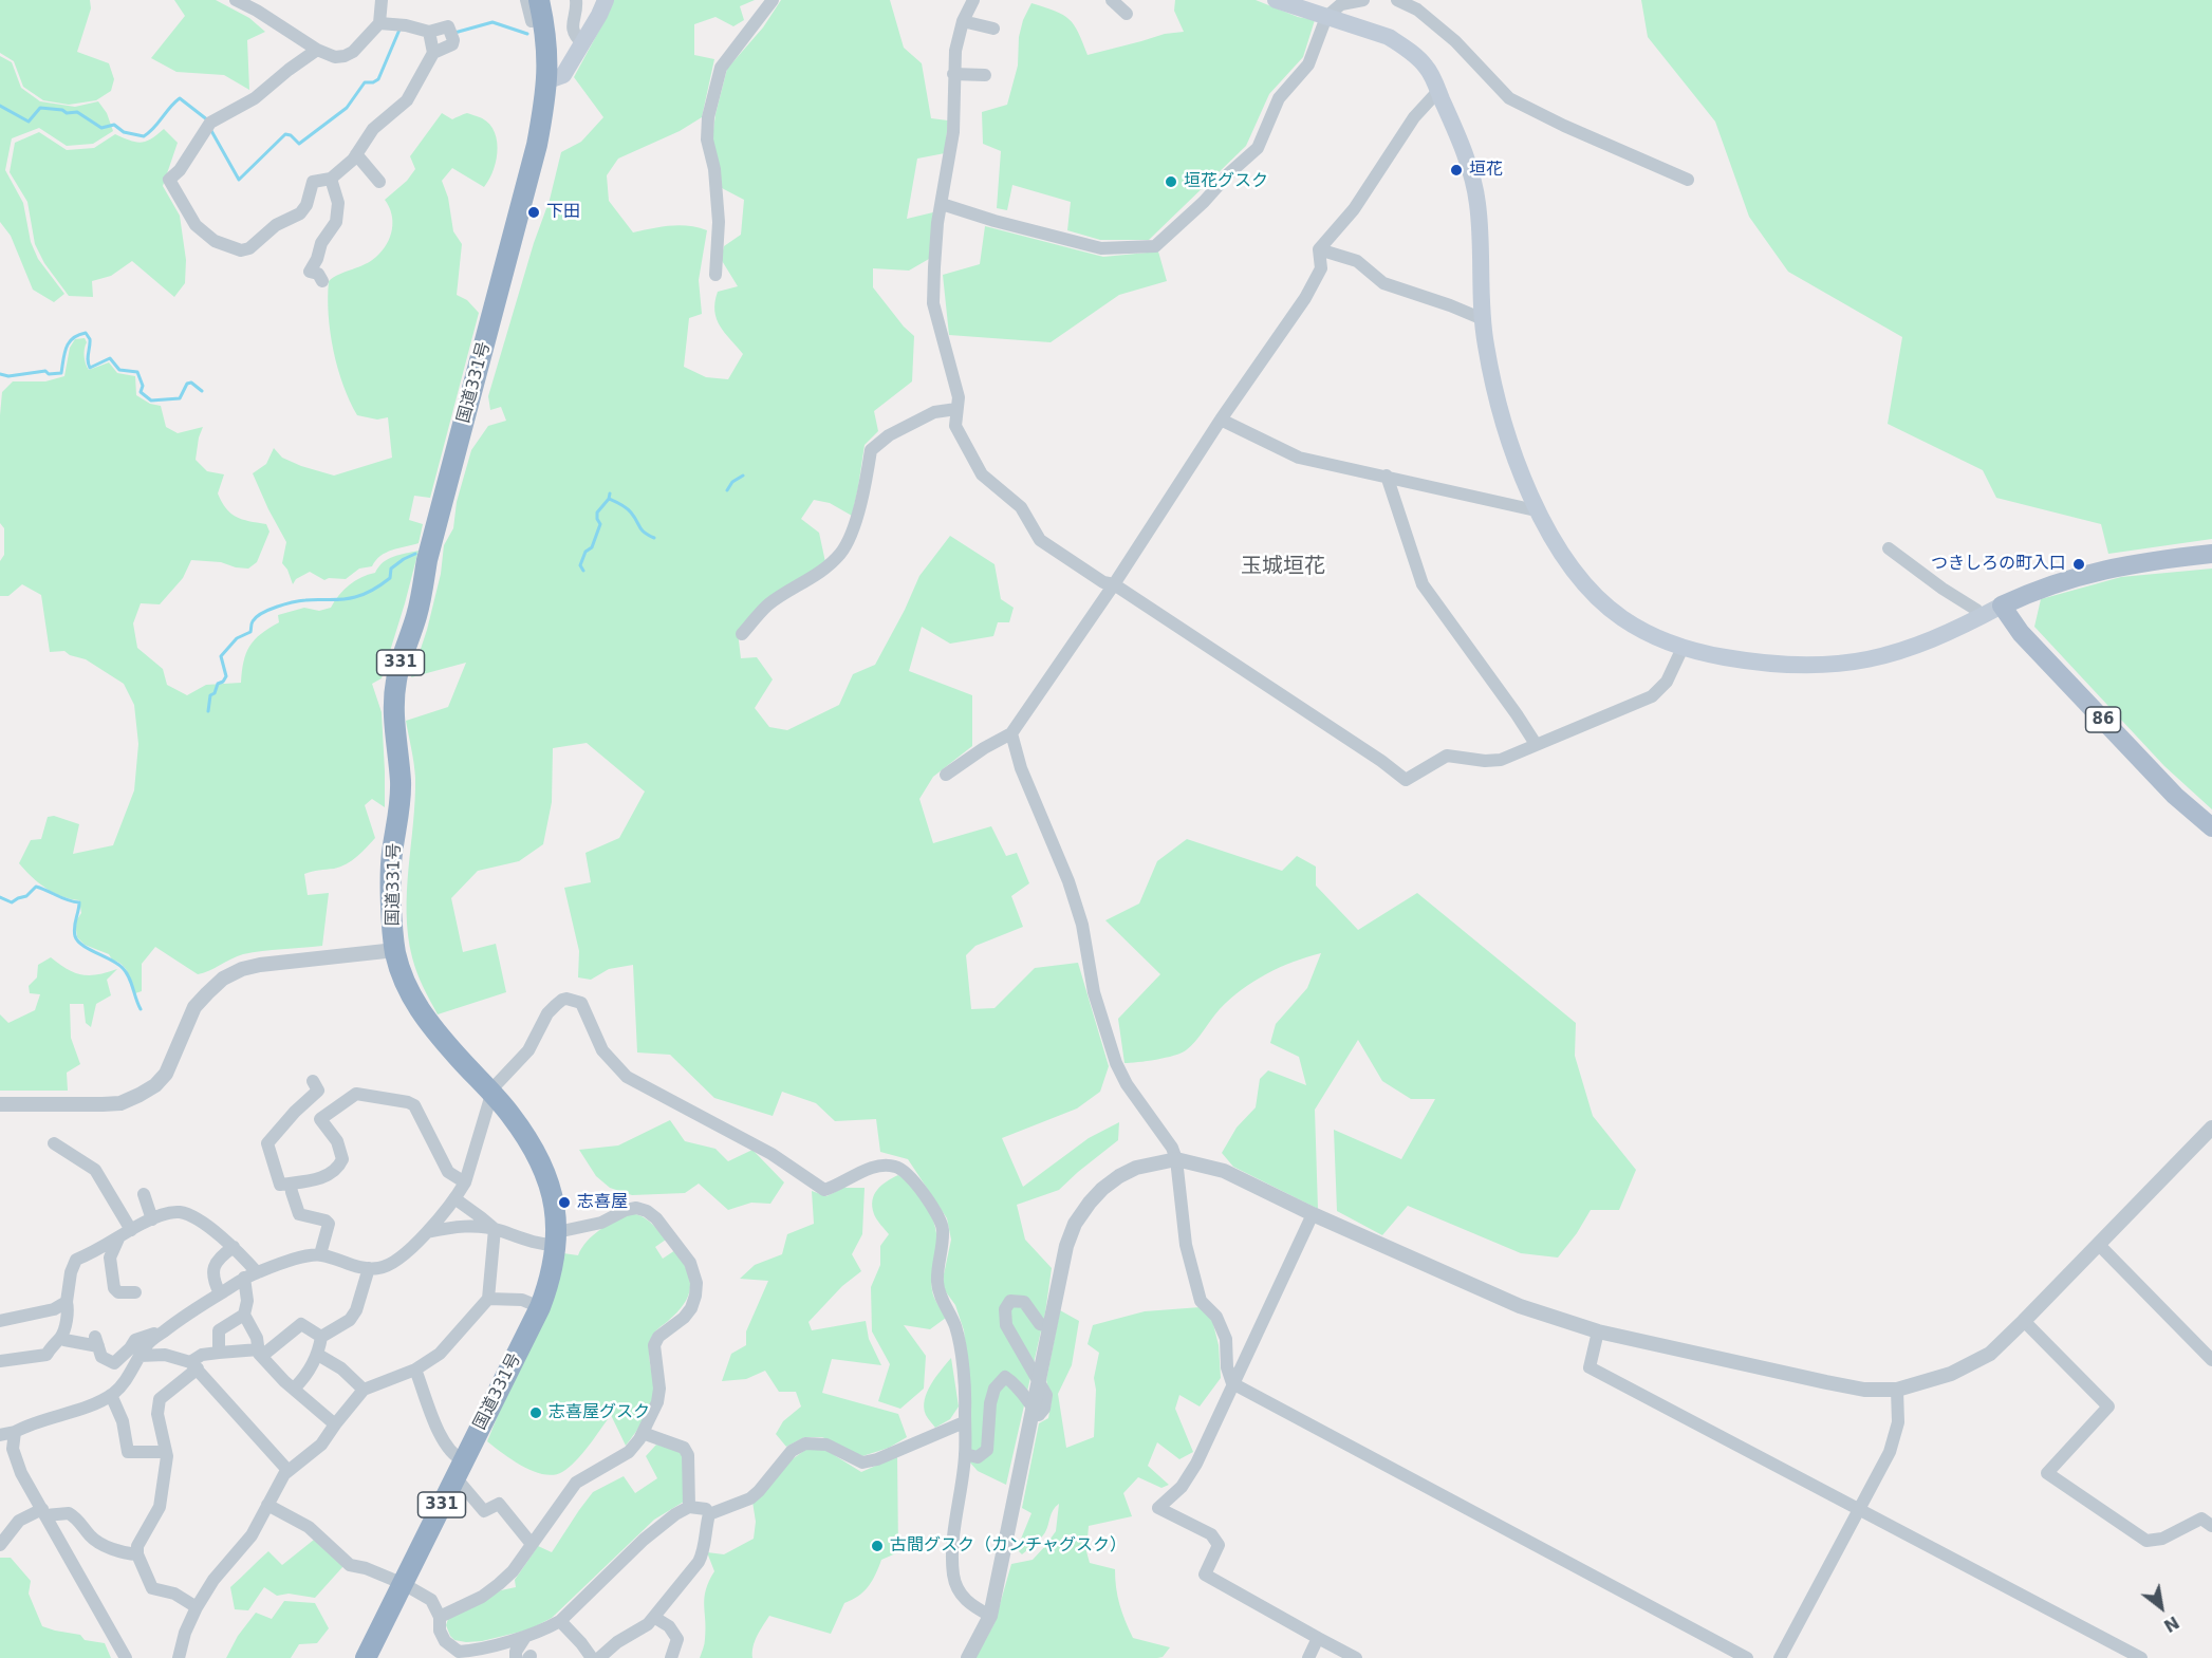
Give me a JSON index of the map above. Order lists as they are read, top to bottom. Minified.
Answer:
{"streets":{"highway":["国道331号","331"],"main road":["86"]},"districts":["玉城垣花"],"places":["垣花","垣花グスク","下田","つきしろの町入口","志喜屋","志喜屋グスク","古間グスク（カンチャグスク）"],"north":"bottom right"}
